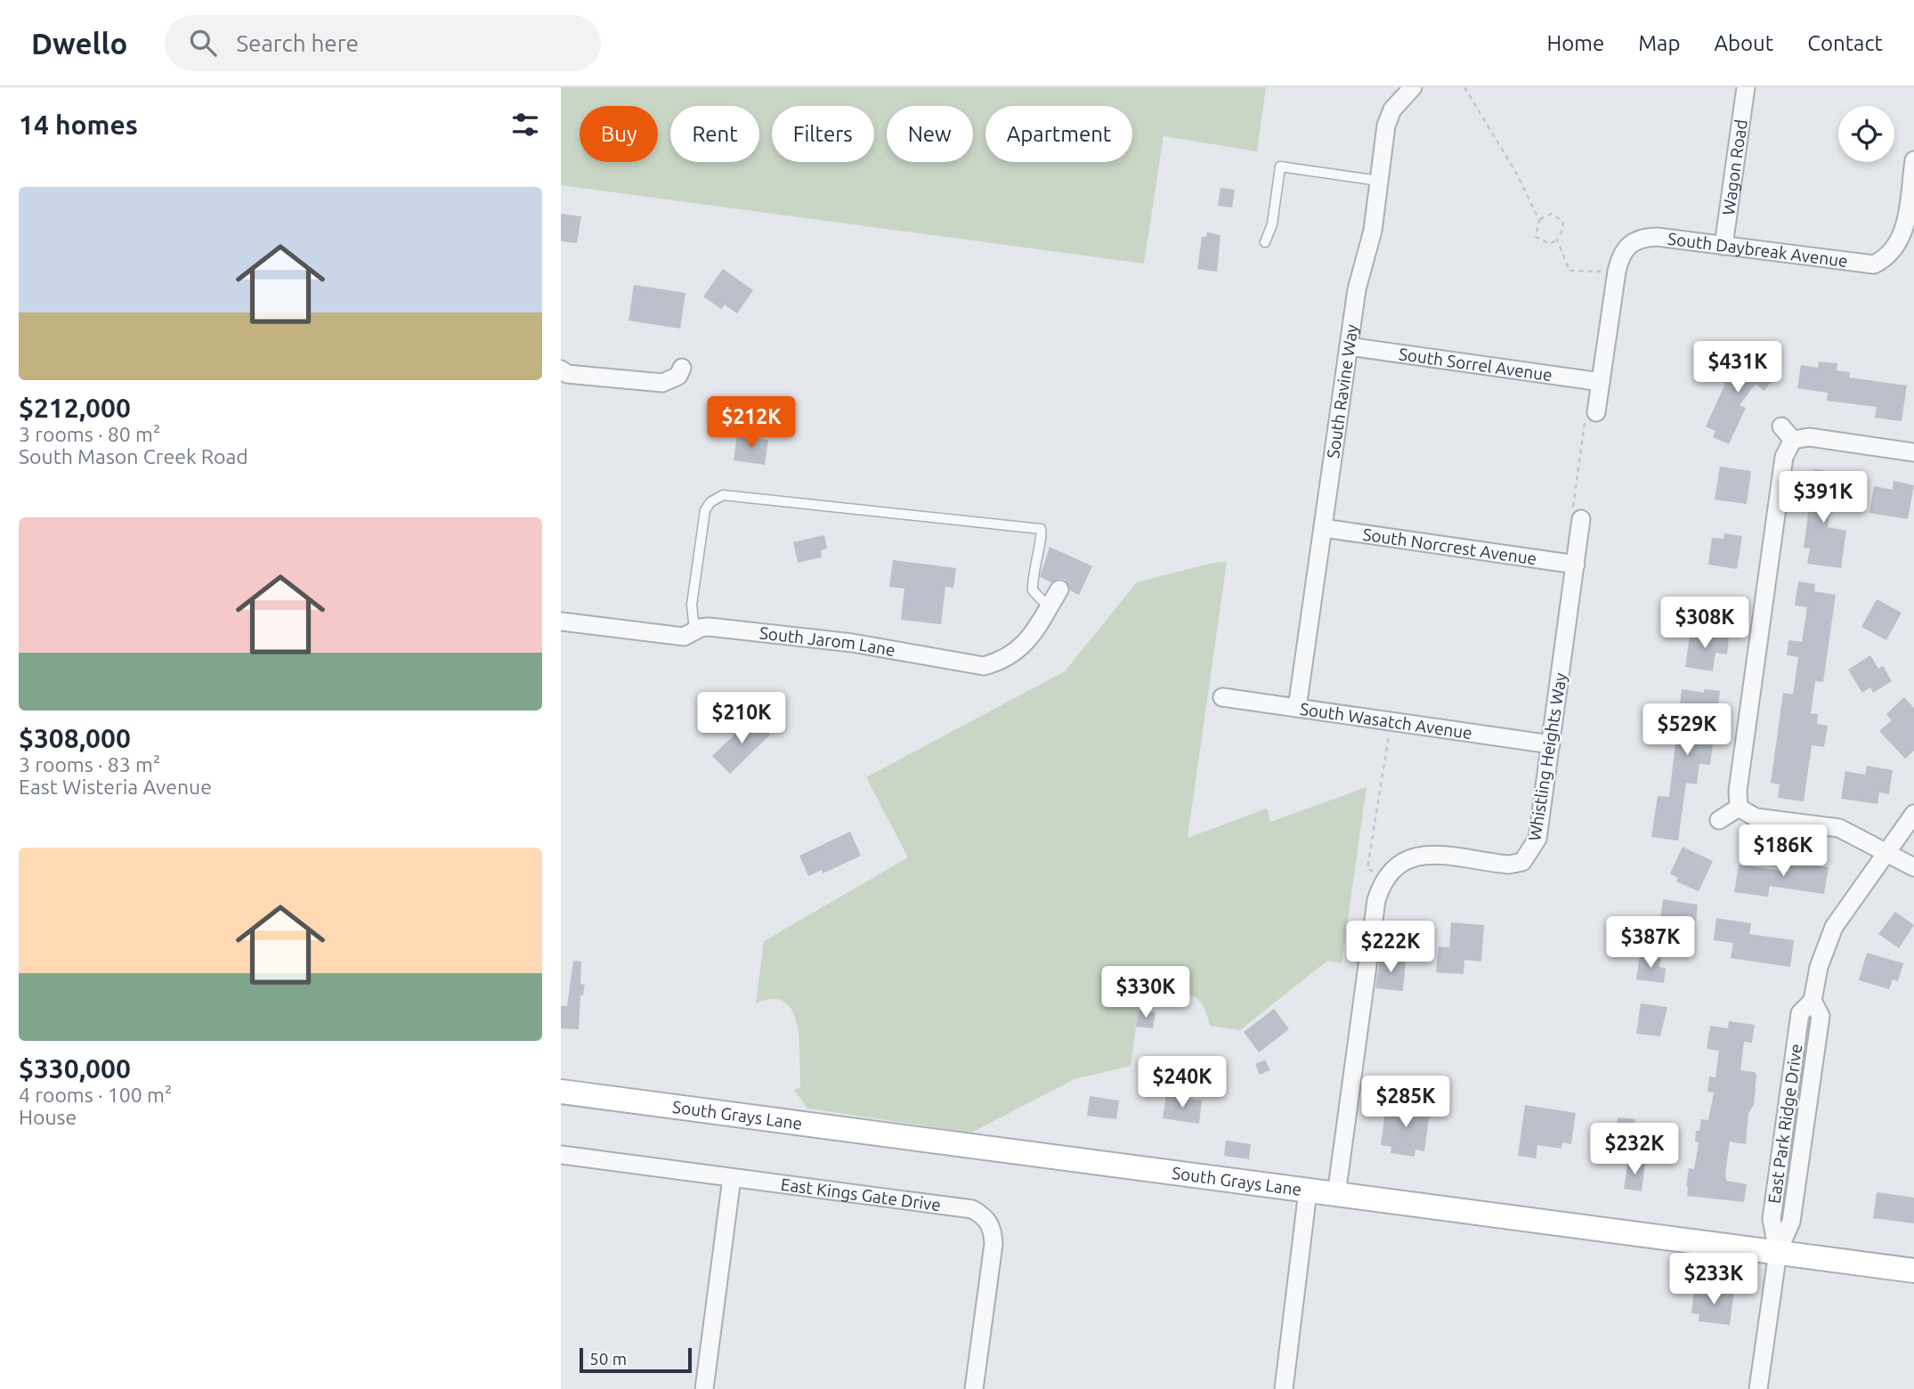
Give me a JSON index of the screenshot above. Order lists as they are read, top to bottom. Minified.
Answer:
{"streets":{"street":["Wagon Road","South Daybreak Avenue","South Sorrel Avenue","South Ravine Way","South Norcrest Avenue","South Jarom Lane","South Wasatch Avenue","Whistling Heights Way","South Grays Lane","East Park Ridge Drive","East Kings Gate Drive"]},"crossings":[["Wagon Road","South Daybreak Avenue"],["South Sorrel Avenue","South Ravine Way"],["South Ravine Way","South Norcrest Avenue"],["South Ravine Way","South Wasatch Avenue"],["South Norcrest Avenue","Whistling Heights Way"],["South Wasatch Avenue","Whistling Heights Way"],["Whistling Heights Way","South Grays Lane"],["South Grays Lane","East Park Ridge Drive"]],"scale_bar":"50 m","page":{"header":"Dwello","search":"Search here","nav":["Home","Map","About","Contact"],"heading":"14 homes","chip":["Buy","Rent","Filters","New","Apartment"],"list":[{"name":"$212,000","note":"3 rooms · 80 m² · South Mason Creek Road"},{"name":"$308,000","note":"3 rooms · 83 m² · East Wisteria Avenue"},{"name":"$330,000","note":"4 rooms · 100 m² · House"}],"price":["$431K","$212K","$391K","$308K","$210K","$529K","$186K","$387K","$222K","$330K","$240K","$285K","$232K","$233K"],"scale":"50 m"}}
